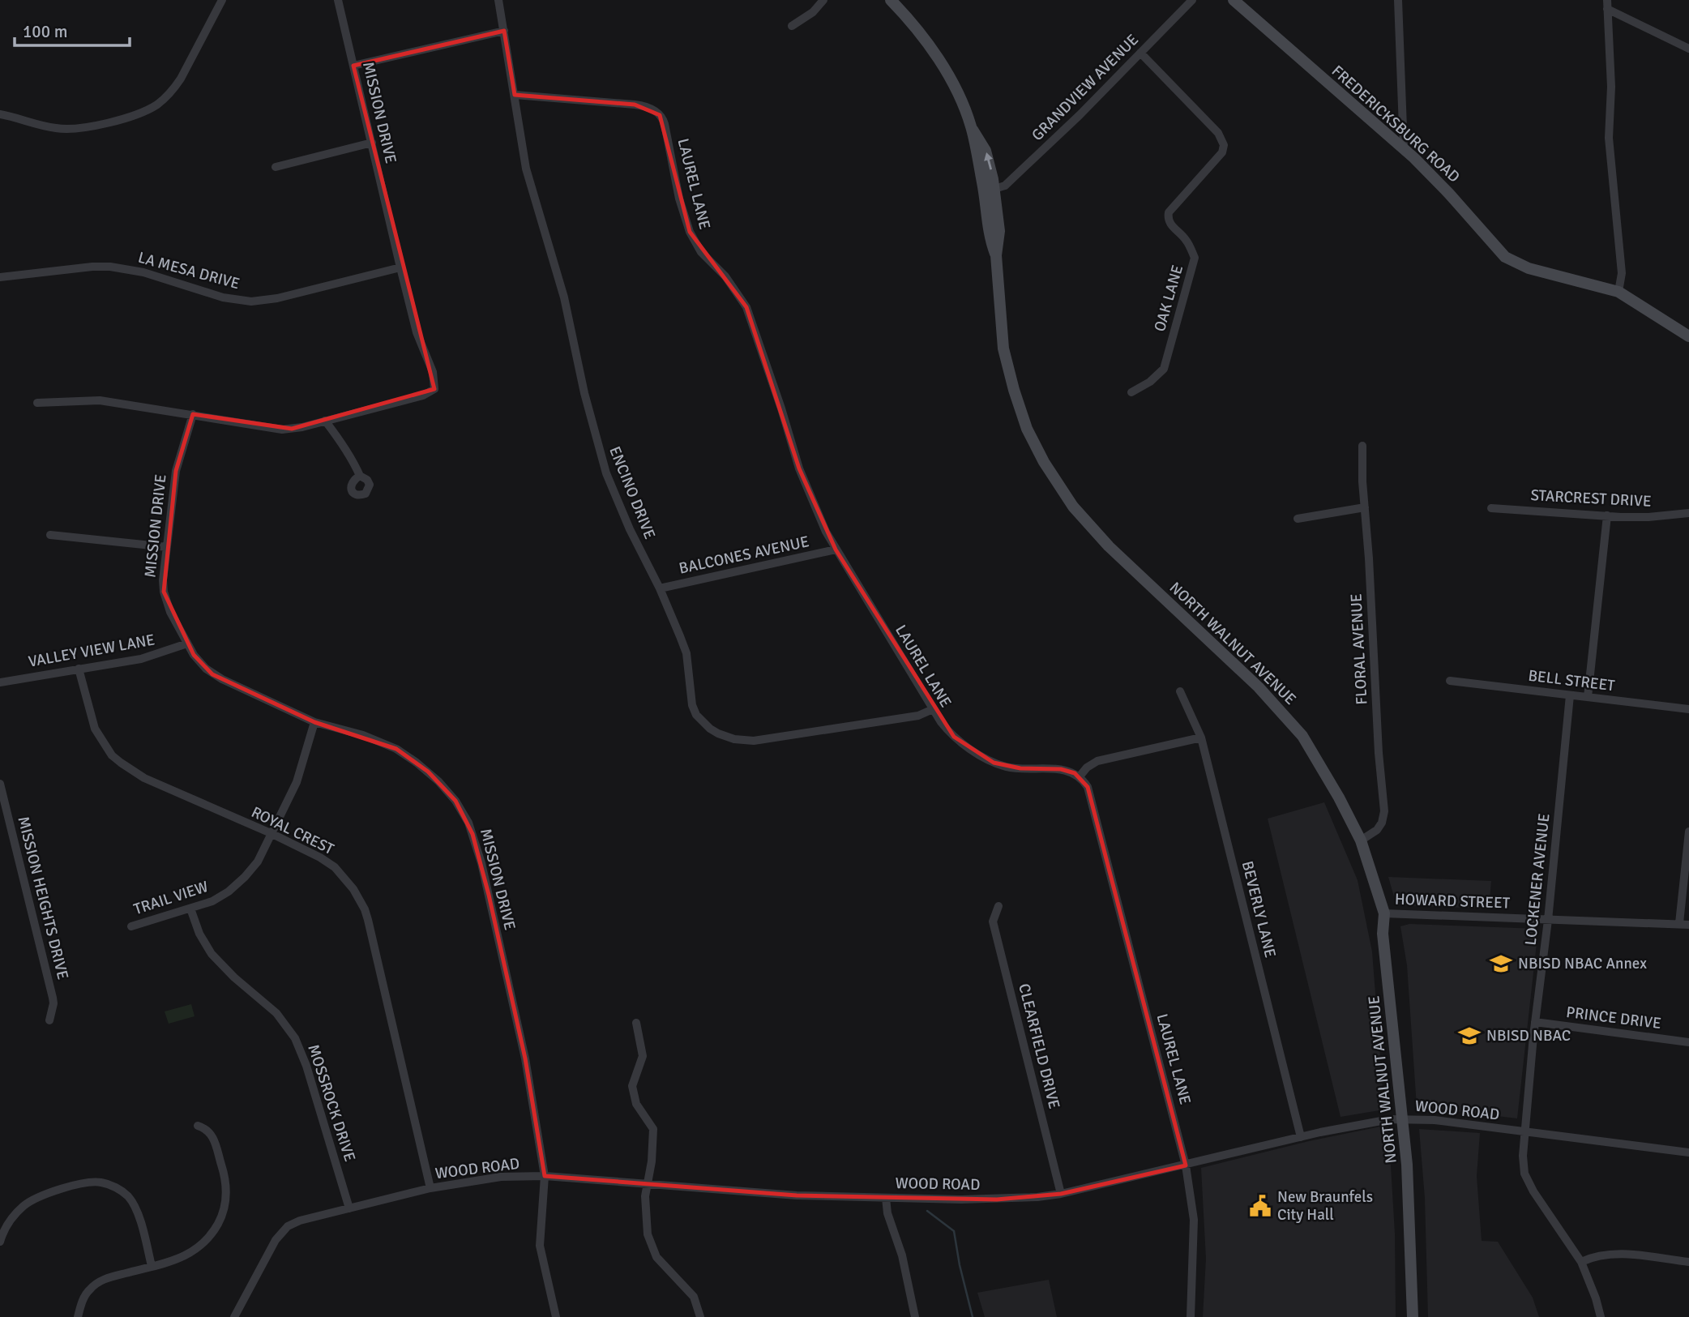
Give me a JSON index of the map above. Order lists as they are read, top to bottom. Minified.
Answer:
{"streets":{"main road":["FREDERICKSBURG ROAD","NORTH WALNUT AVENUE"],"street":["GRANDVIEW AVENUE","MISSION DRIVE","LAUREL LANE","LA MESA DRIVE","OAK LANE","ENCINO DRIVE","STARCREST DRIVE","BALCONES AVENUE","FLORAL AVENUE","VALLEY VIEW LANE","BELL STREET","ROYAL CREST","LOCKENER AVENUE","MISSION HEIGHTS DRIVE","TRAIL VIEW","HOWARD STREET","BEVERLY LANE","PRINCE DRIVE","CLEARFIELD DRIVE","MOSSROCK DRIVE","WOOD ROAD"]},"crossings":[["GRANDVIEW AVENUE","OAK LANE"],["GRANDVIEW AVENUE","NORTH WALNUT AVENUE"],["MISSION DRIVE","LA MESA DRIVE"],["MISSION DRIVE","VALLEY VIEW LANE"],["MISSION DRIVE","TRAIL VIEW"],["MISSION DRIVE","WOOD ROAD"],["LAUREL LANE","ENCINO DRIVE"],["LAUREL LANE","BALCONES AVENUE"],["LAUREL LANE","WOOD ROAD"],["ENCINO DRIVE","BALCONES AVENUE"],["NORTH WALNUT AVENUE","FLORAL AVENUE"],["NORTH WALNUT AVENUE","HOWARD STREET"],["NORTH WALNUT AVENUE","WOOD ROAD"],["VALLEY VIEW LANE","ROYAL CREST"],["BELL STREET","LOCKENER AVENUE"],["ROYAL CREST","TRAIL VIEW"],["ROYAL CREST","WOOD ROAD"],["LOCKENER AVENUE","HOWARD STREET"],["LOCKENER AVENUE","PRINCE DRIVE"],["LOCKENER AVENUE","WOOD ROAD"],["TRAIL VIEW","MOSSROCK DRIVE"],["BEVERLY LANE","WOOD ROAD"],["CLEARFIELD DRIVE","WOOD ROAD"],["MOSSROCK DRIVE","WOOD ROAD"]],"places":{"school or university":["NBISD NBAC Annex","NBISD NBAC"],"public building":["New Braunfels City Hall"]},"scale_bar":"100 m"}
